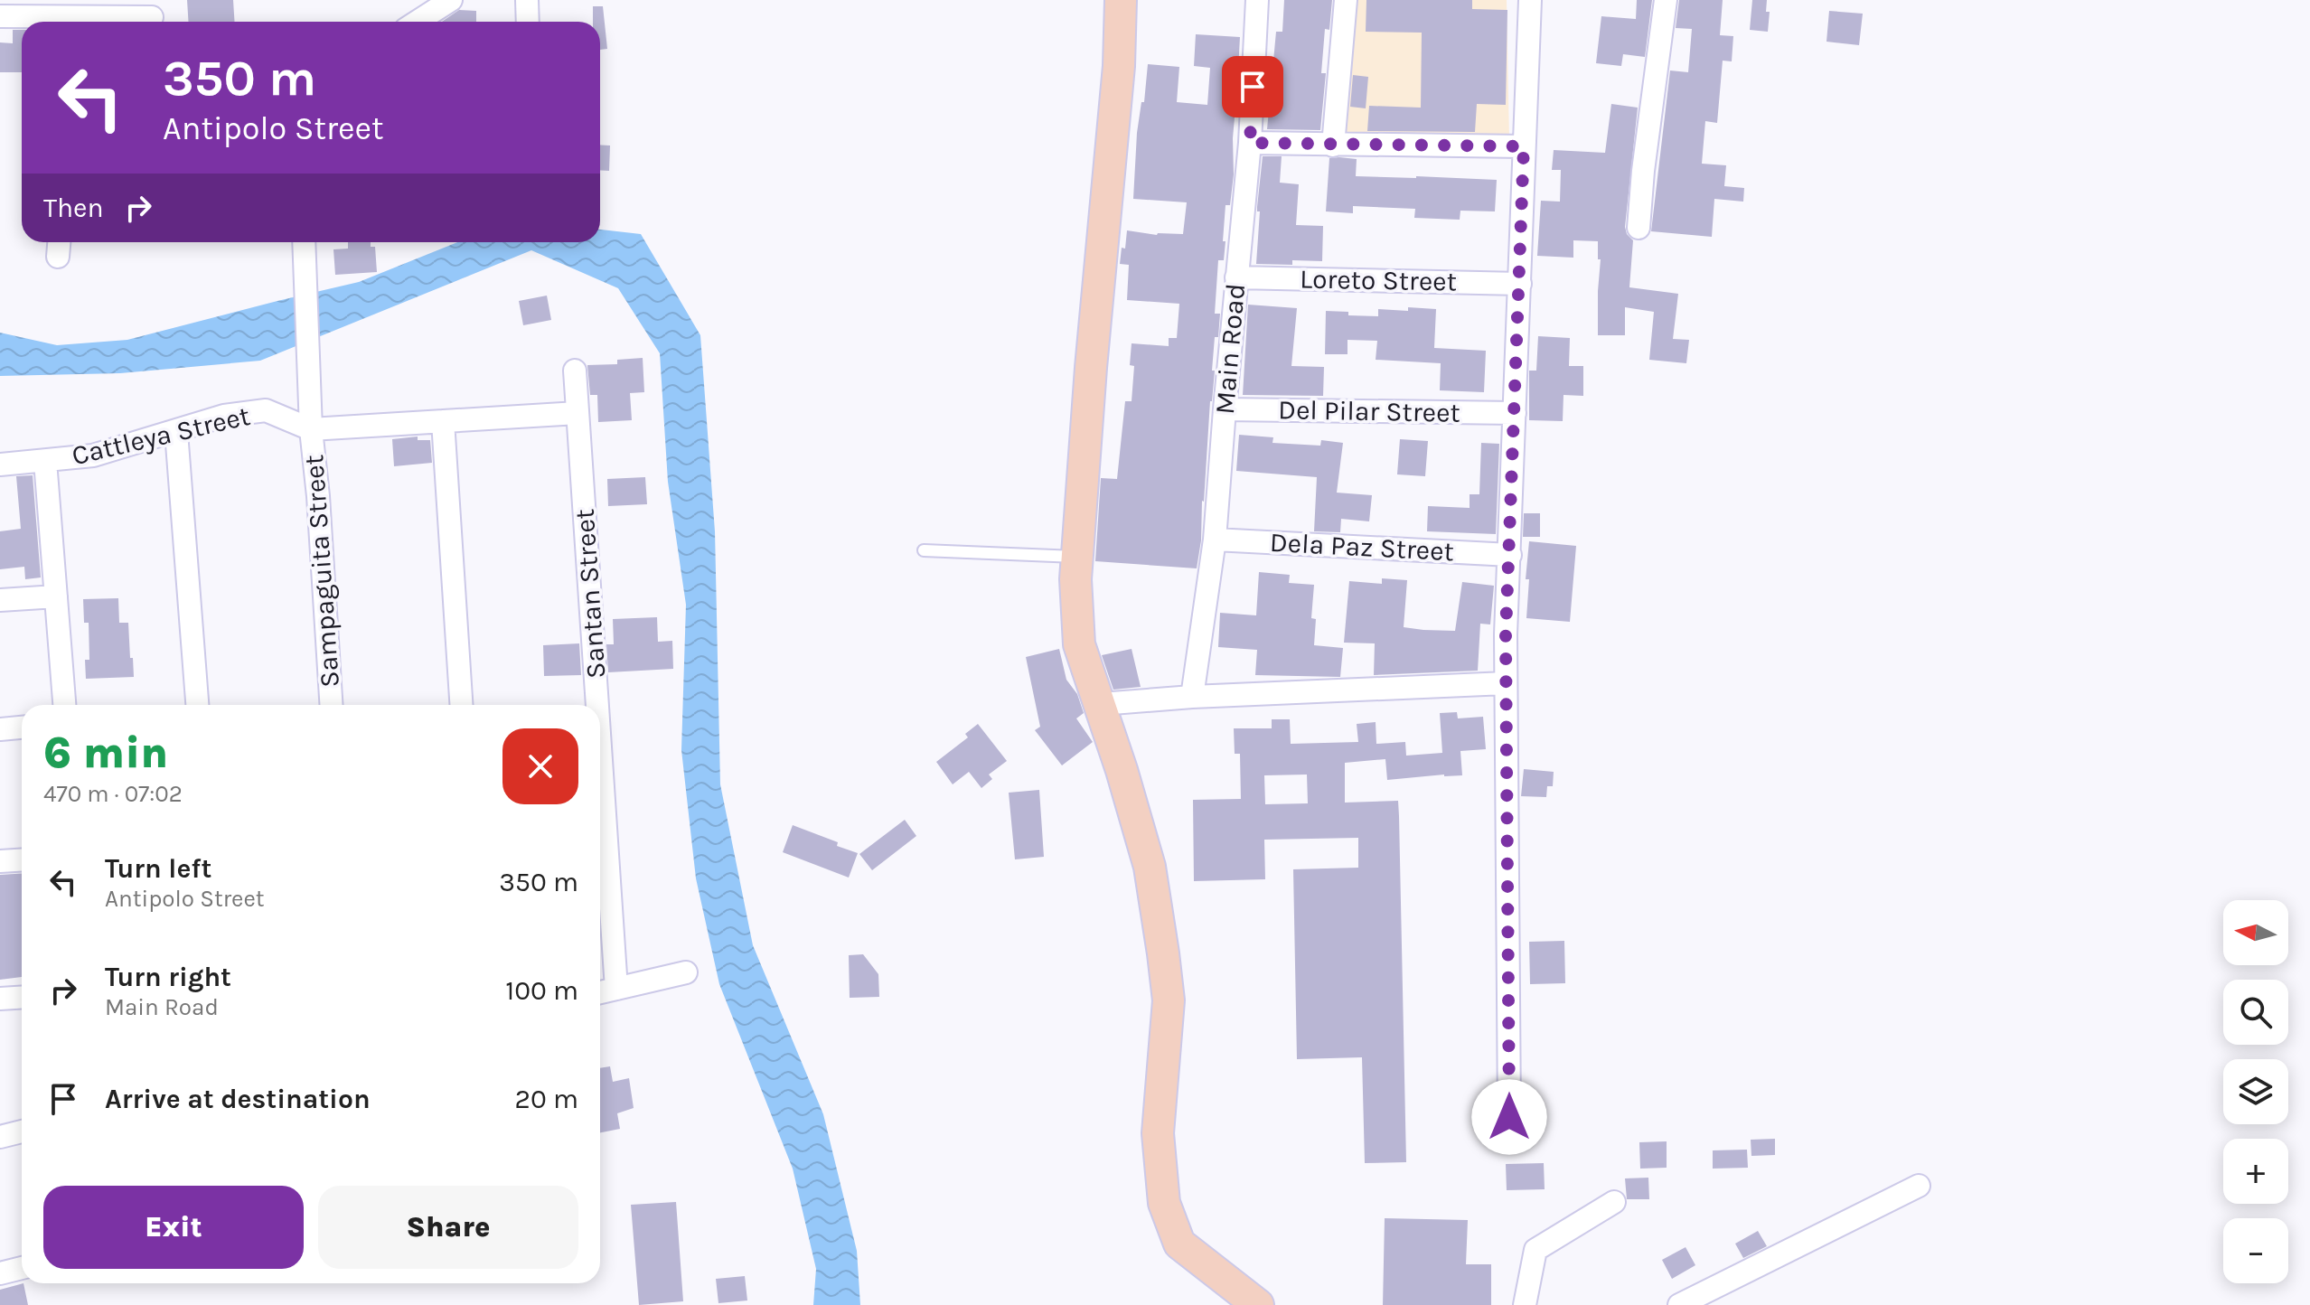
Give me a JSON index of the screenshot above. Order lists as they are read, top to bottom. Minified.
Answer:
{"streets":{"street":["Loreto Street","Main Road","Del Pilar Street","Cattleya Street","Dela Paz Street","Sampaguita Street","Santan Street"]},"crossings":[["Loreto Street","Main Road"],["Main Road","Del Pilar Street"],["Main Road","Dela Paz Street"],["Cattleya Street","Sampaguita Street"],["Cattleya Street","Santan Street"]],"north":"left","page":{"turn":["350 m","Antipolo Street"],"then":"Then","heading":["6 min","470 m · 07:02"],"list":[{"name":"Turn left","note":"Antipolo Street","value":"350 m"},{"name":"Turn right","note":"Main Road","value":"100 m"},{"name":"Arrive at destination","value":"20 m"}],"map_buttons":["+","−"],"buttons":["Exit","Share"]}}
